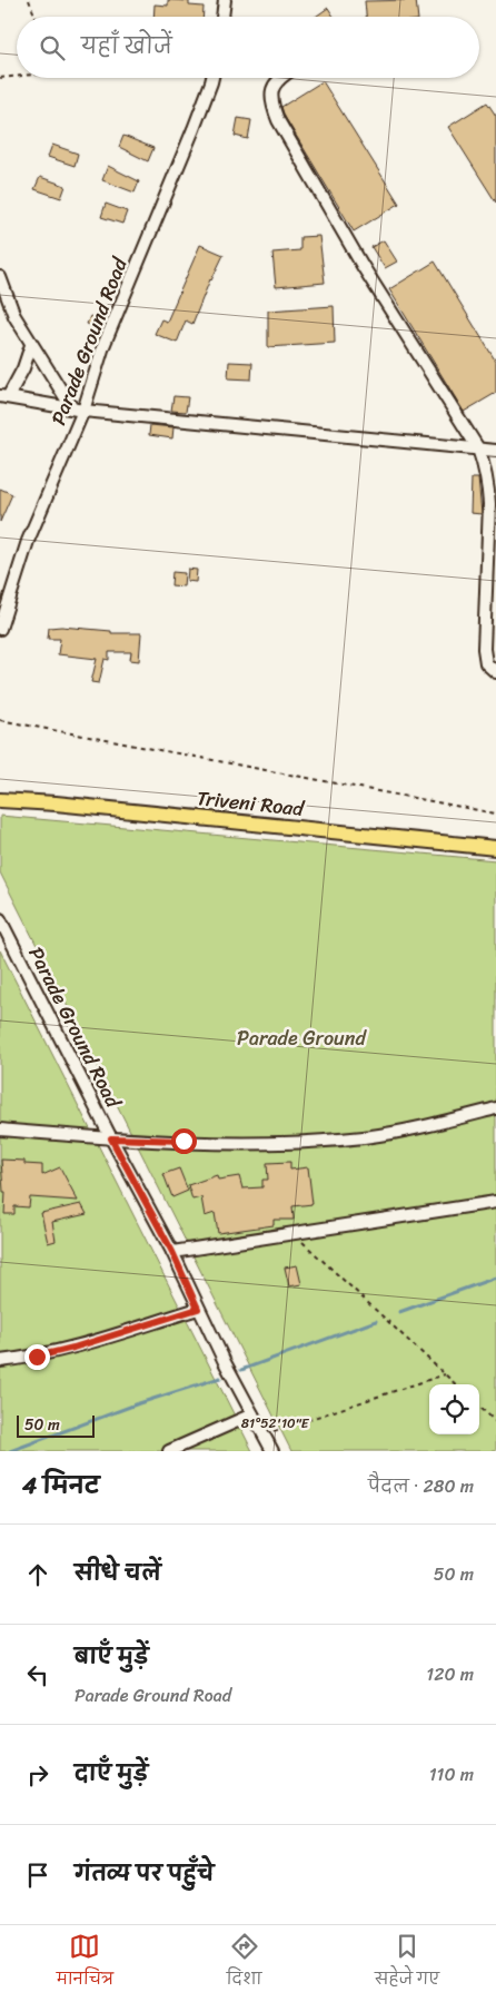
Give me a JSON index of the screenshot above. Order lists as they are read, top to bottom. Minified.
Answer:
{"streets":{"main road":["Triveni Road"],"street":["Parade Ground Road"]},"parks":["Parade Ground"],"scale_bar":"50 m","page":{"search":"यहाँ खोजें","scale":"50 m","heading":["4 मिनट","पैदल · 280 m"],"list":[["सीधे चलें","50 m"],["बाएँ मुड़ें","Parade Ground Road","120 m"],["दाएँ मुड़ें","110 m"],"गंतव्य पर पहुँचे"],"nav":["मानचित्र","दिशा","सहेजे गए"]},"coordinates":["81°52'10\"E"]}
